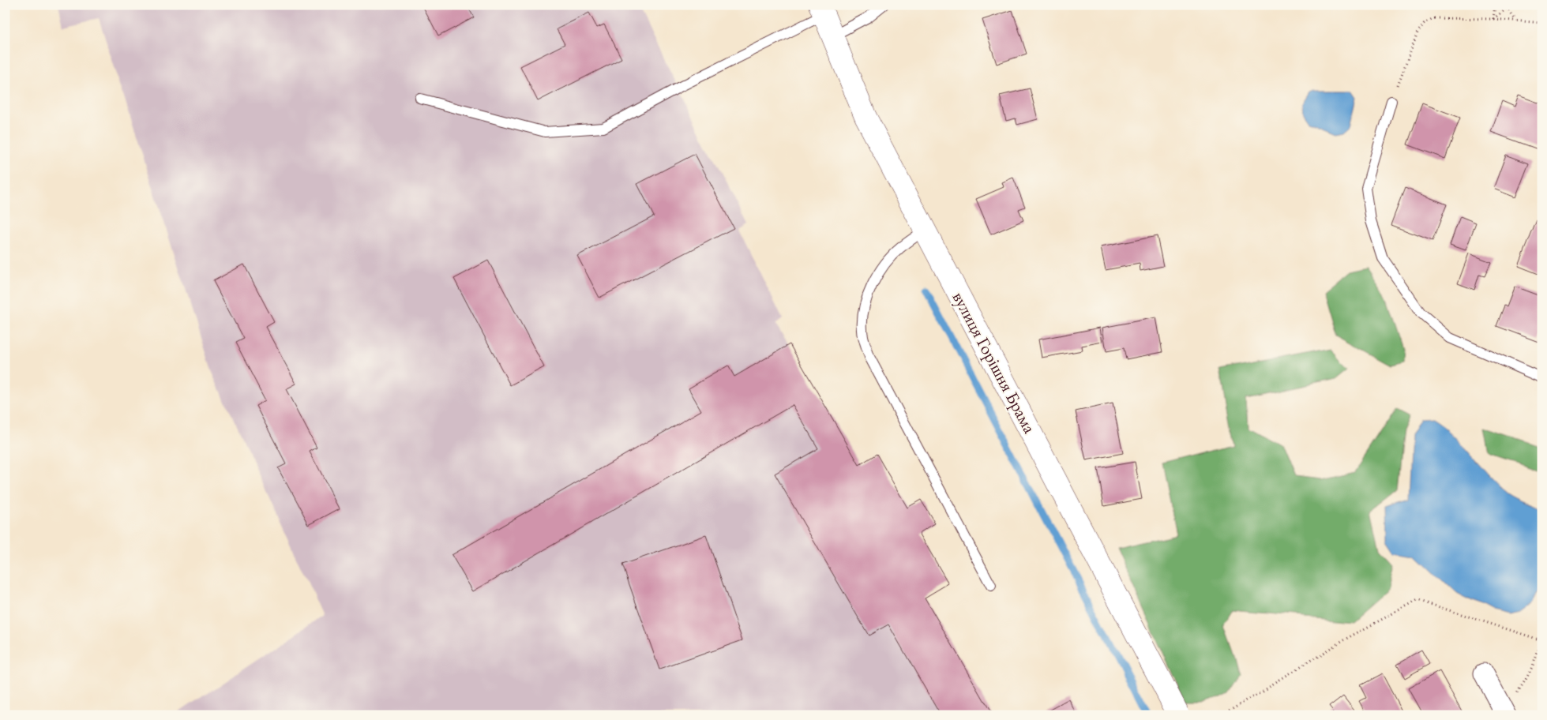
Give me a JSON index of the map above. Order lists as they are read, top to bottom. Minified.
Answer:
{"streets":{"street":["вулиця Горішня Брама"]}}
